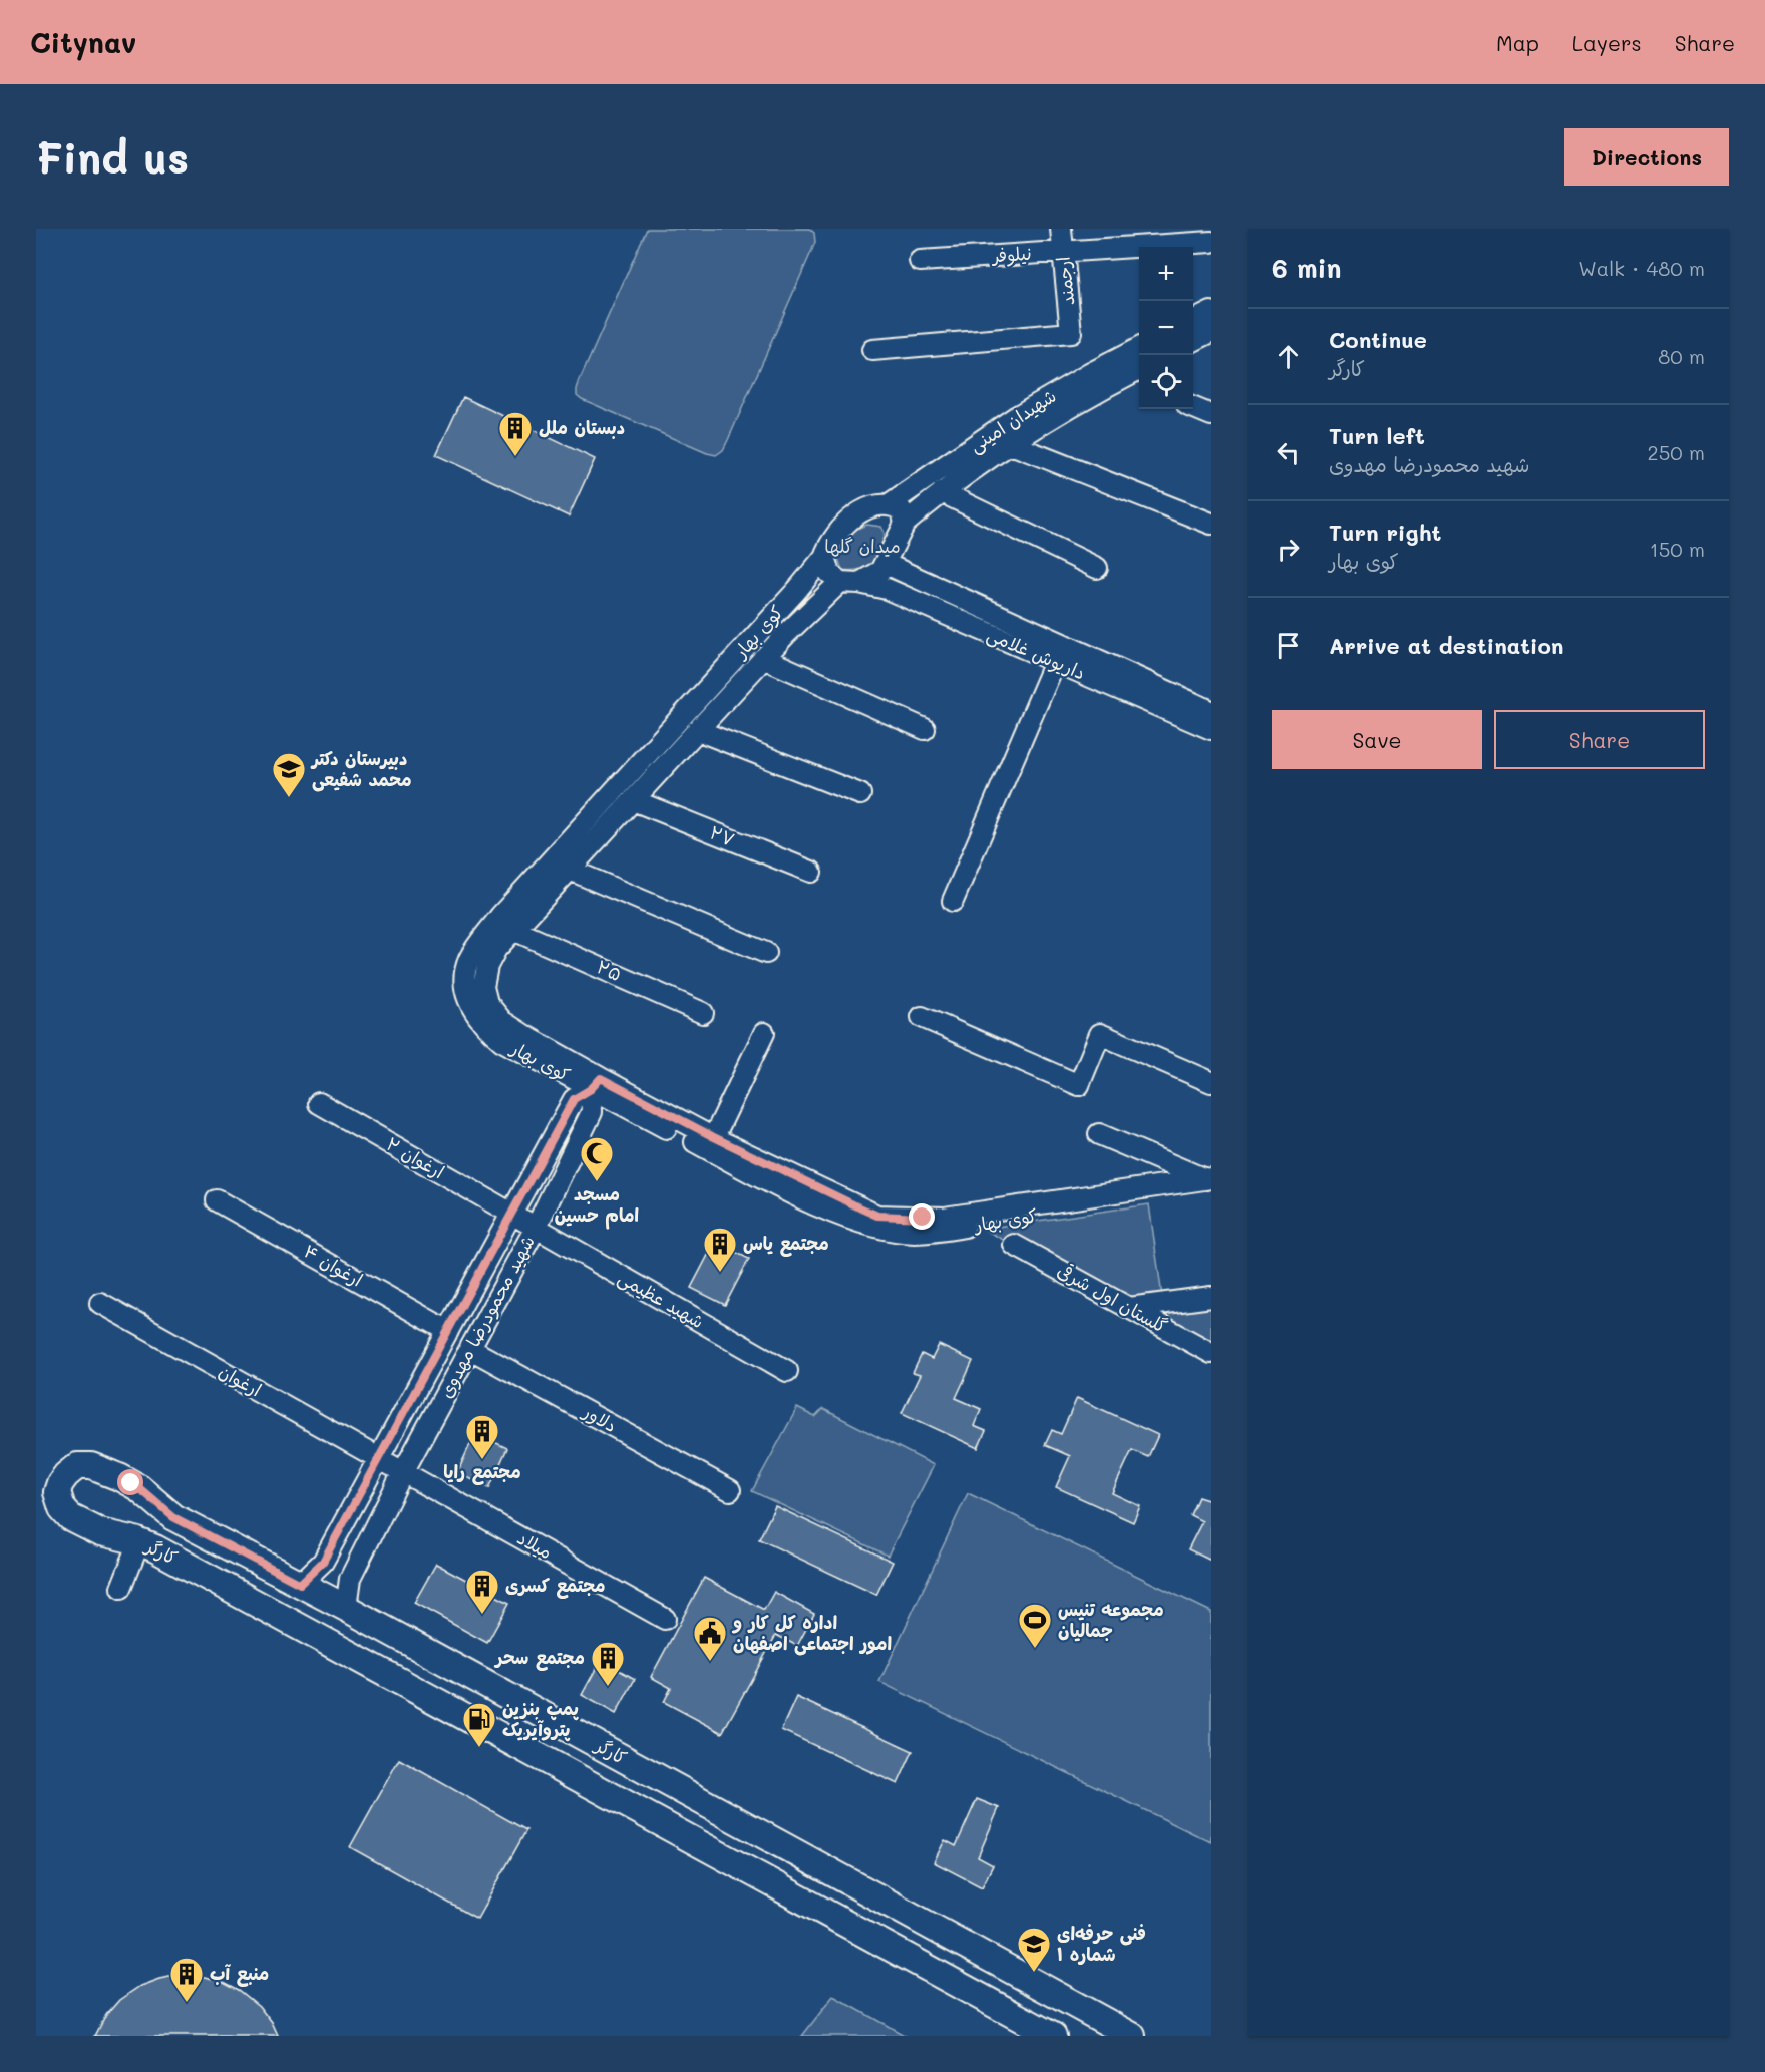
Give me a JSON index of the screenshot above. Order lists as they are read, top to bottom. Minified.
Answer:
{"streets":{"main road":["کارگر"],"street":["نیلوفر","ارجمند","شهیدان امینی","کوی بهار","داریوش غلامی","۲۷","۲۵","ارغوان ۲","ارغوان ۴","گلستان اول شرقی","شهید عظیمی","شهید محمودرضا مهدوی","ارغوان","دلاور","میلاد"]},"crossings":[["نیلوفر","ارجمند"],["شهیدان امینی","کوی بهار"],["شهیدان امینی","داریوش غلامی"],["کوی بهار","داریوش غلامی"],["کوی بهار","۲۷"],["کوی بهار","۲۵"],["کوی بهار","شهید محمودرضا مهدوی"],["ارغوان ۲","شهید عظیمی"],["ارغوان ۲","شهید محمودرضا مهدوی"],["ارغوان ۴","شهید محمودرضا مهدوی"],["شهید عظیمی","شهید محمودرضا مهدوی"],["شهید محمودرضا مهدوی","ارغوان"],["شهید محمودرضا مهدوی","دلاور"],["شهید محمودرضا مهدوی","میلاد"],["شهید محمودرضا مهدوی","کارگر"],["ارغوان","میلاد"]],"parks":["میدان گلها"],"places":{"building":["دبستان ملل","مجتمع یاس","مجتمع رایا","مجتمع کسری","مجتمع سحر","منبع آب"],"school or university":["دبیرستان دکتر محمد شفیعی","فنی حرفه‌ای شماره ۱"],"mosque":["مسجد امام حسین"],"sports":["مجموعه تنیس جمالیان"],"public building":["اداره کل کار و امور اجتماعی اصفهان"],"fuel station":["پمپ بنزین پتروآیریک"]},"page":{"header":"Citynav","nav":["Map","Layers","Share"],"buttons":["Directions",["Save","Share"]],"title":"Find us","heading":["6 min","Walk · 480 m"],"map_buttons":["+","−"],"list":[["Continue","کارگر","80 m"],["Turn left","شهید محمودرضا مهدوی","250 m"],["Turn right","کوی بهار","150 m"],"Arrive at destination"]}}
